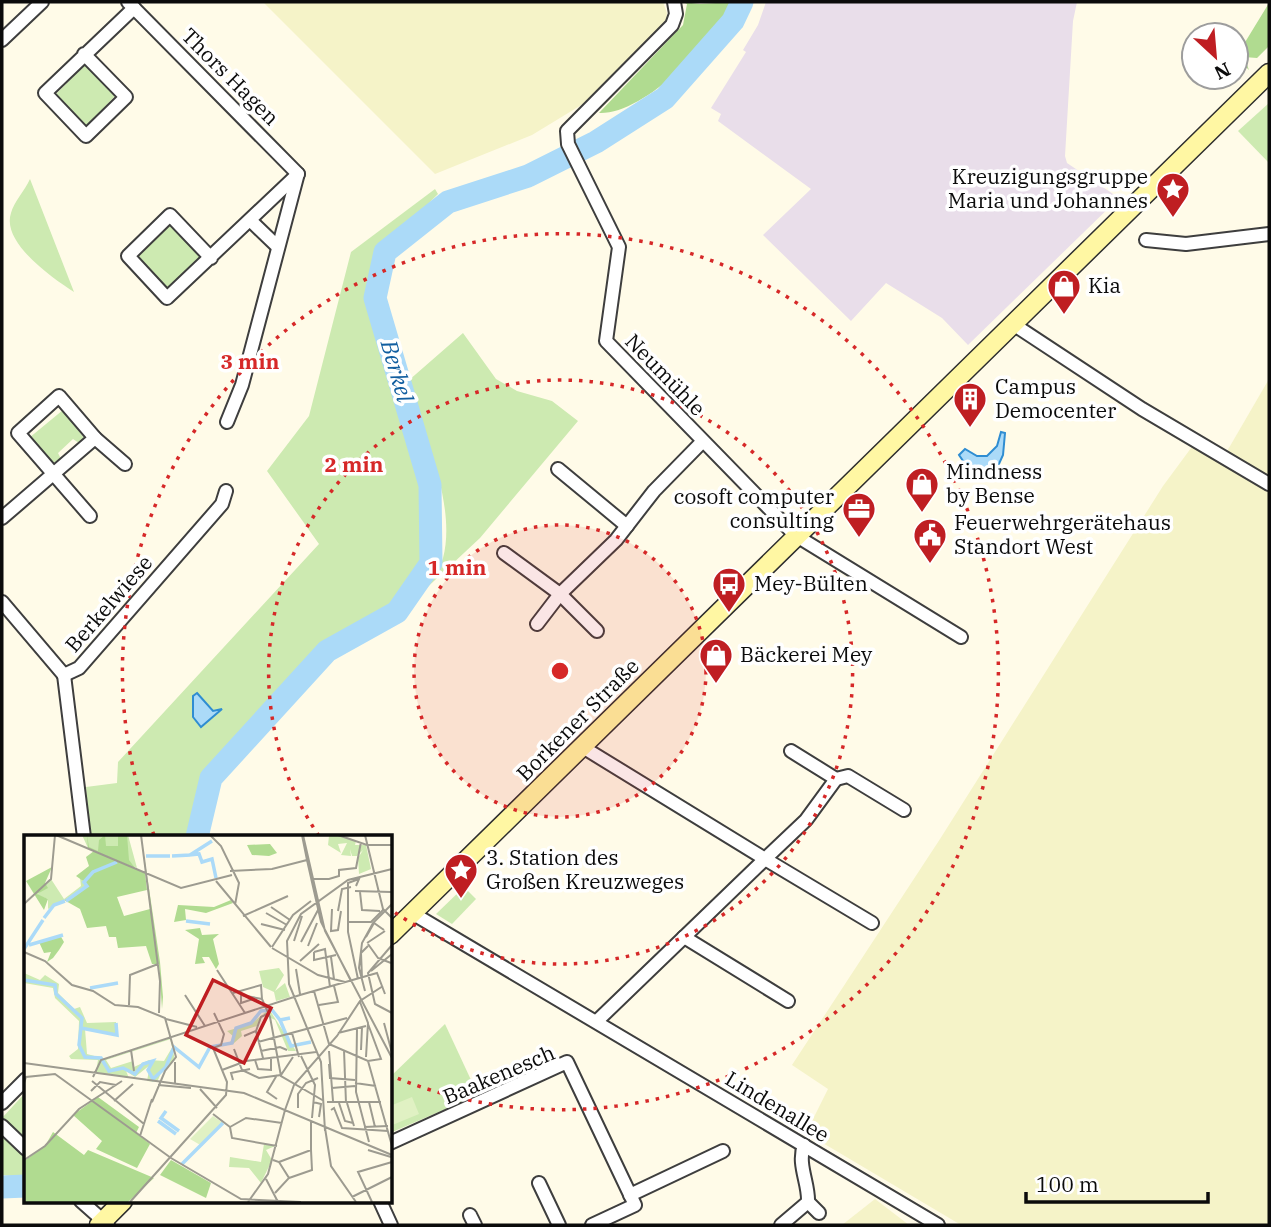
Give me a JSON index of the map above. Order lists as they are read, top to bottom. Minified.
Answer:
{"streets":{"street":["Thors Hagen","Neumühle","Berkelwiese","Borkener Straße","Baakenesch","Lindenallee"]},"crossings":[["Neumühle","Borkener Straße"],["Borkener Straße","Lindenallee"]],"water":["Berkel"],"places":{"place":["Kreuzigungsgruppe Maria und Johannes","3. Station des Großen Kreuzweges"],"shop":["Kia","Mindness by Bense","Bäckerei Mey"],"building":["Campus Democenter"],"office":["cosoft computer consulting"],"public building":["Feuerwehrgerätehaus Standort West"],"bus stop":["Mey-Bülten"]},"scale_bar":"100 m","north":"bottom right","rings":["3 min","2 min","1 min"]}
